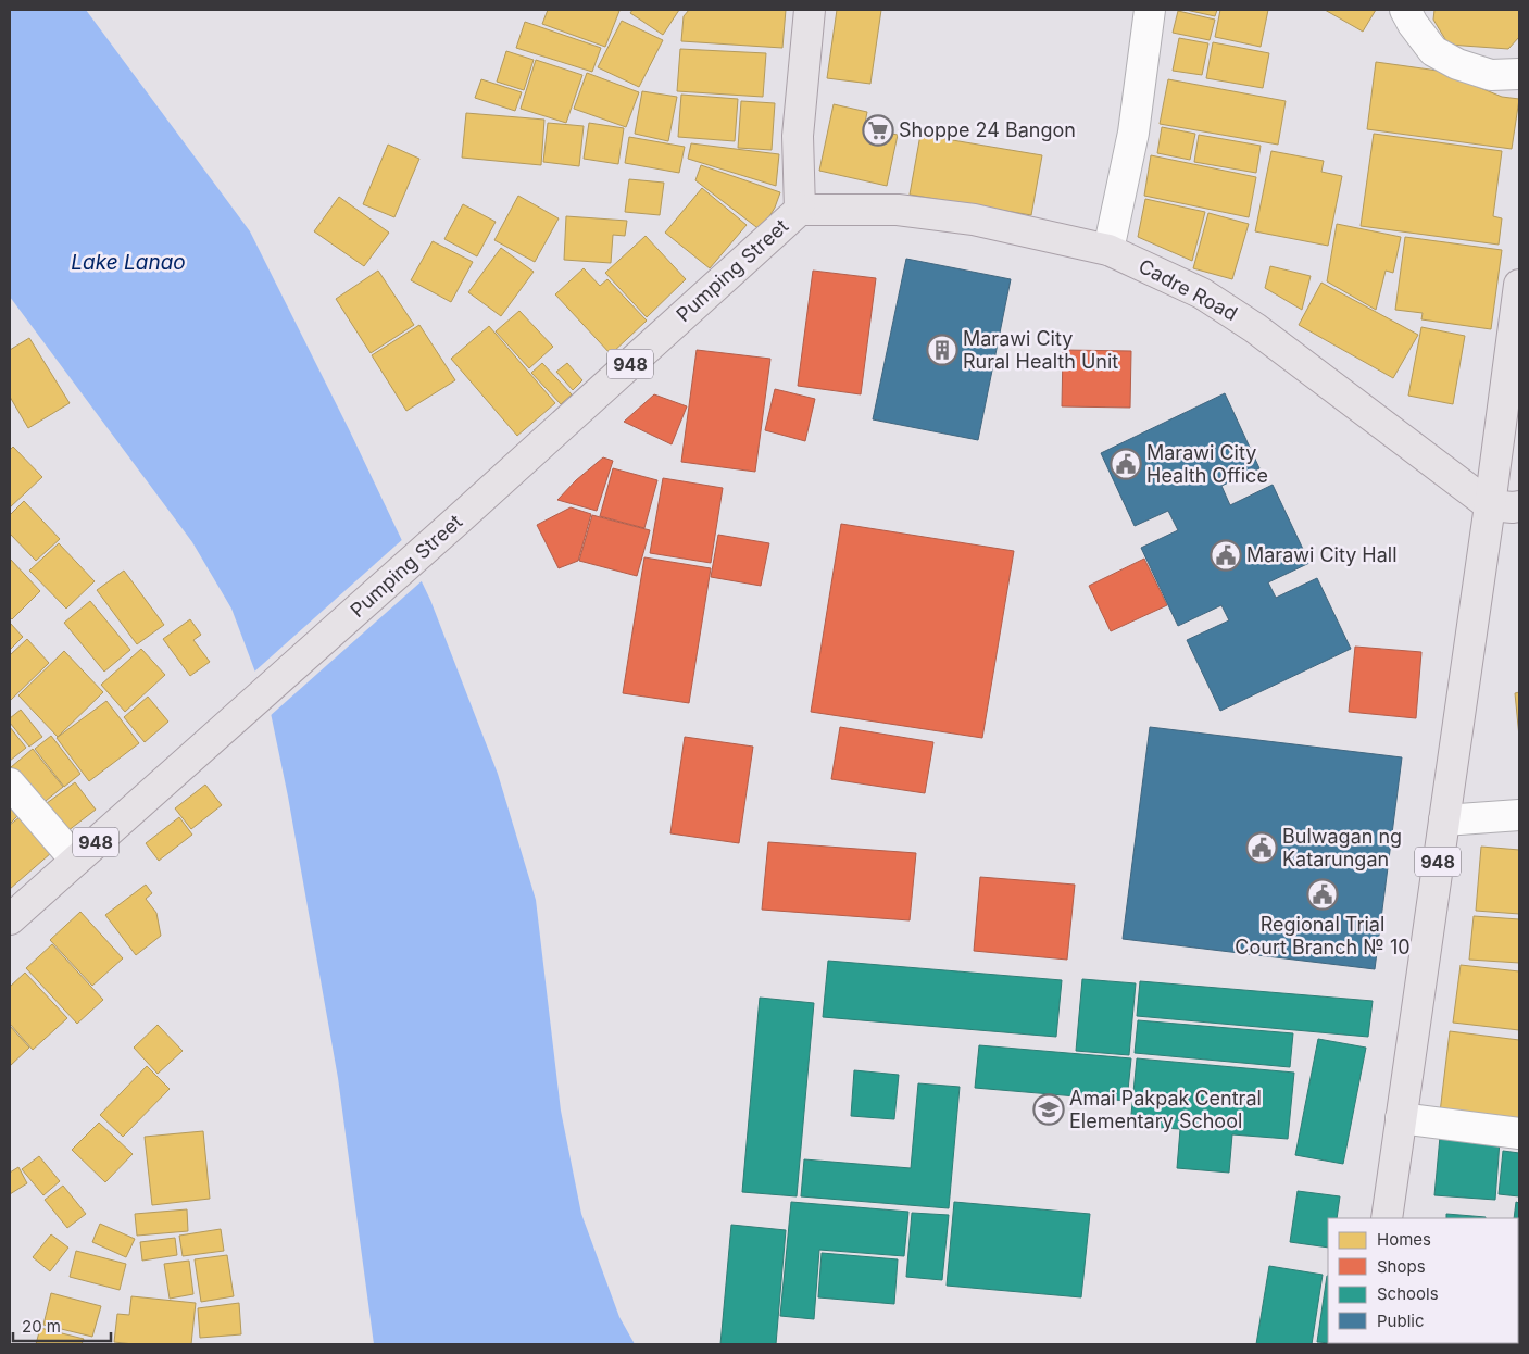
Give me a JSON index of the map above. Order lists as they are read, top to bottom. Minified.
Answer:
{"streets":{"main road":["Pumping Street","Cadre Road","948"]},"crossings":[["Pumping Street","Cadre Road"],["Cadre Road","948"]],"water":["Lake Lanao"],"places":{"supermarket":["Shoppe 24 Bangon"],"building":["Marawi City Rural Health Unit"],"public building":["Marawi City Health Office","Marawi City Hall","Bulwagan ng Katarungan","Regional Trial Court Branch № 10"],"school or university":["Amai Pakpak Central Elementary School"]},"legend":["Homes","Shops","Schools","Public"],"scale_bar":"20 m"}
